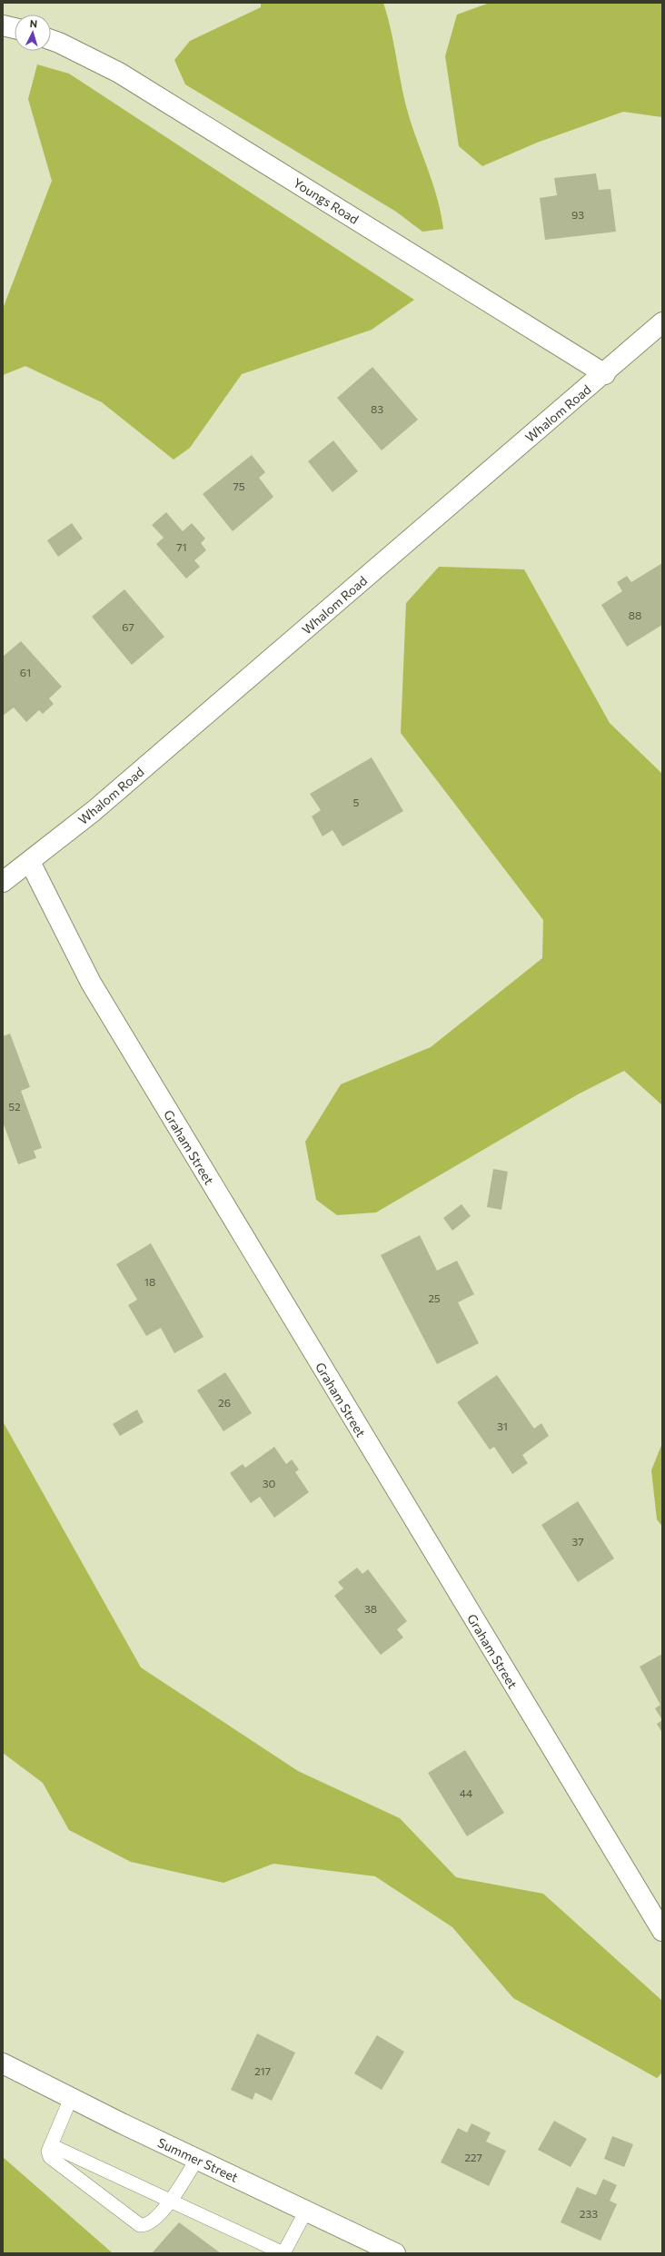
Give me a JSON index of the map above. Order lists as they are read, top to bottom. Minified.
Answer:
{"streets":{"street":["Youngs Road","Whalom Road","Graham Street","Summer Street"]},"crossings":[["Youngs Road","Whalom Road"],["Whalom Road","Graham Street"]],"house_numbers":["93","83","75","71","88","67","61","5","52","18","25","26","31","30","37","38","44","217","227","233"],"north":"top"}
